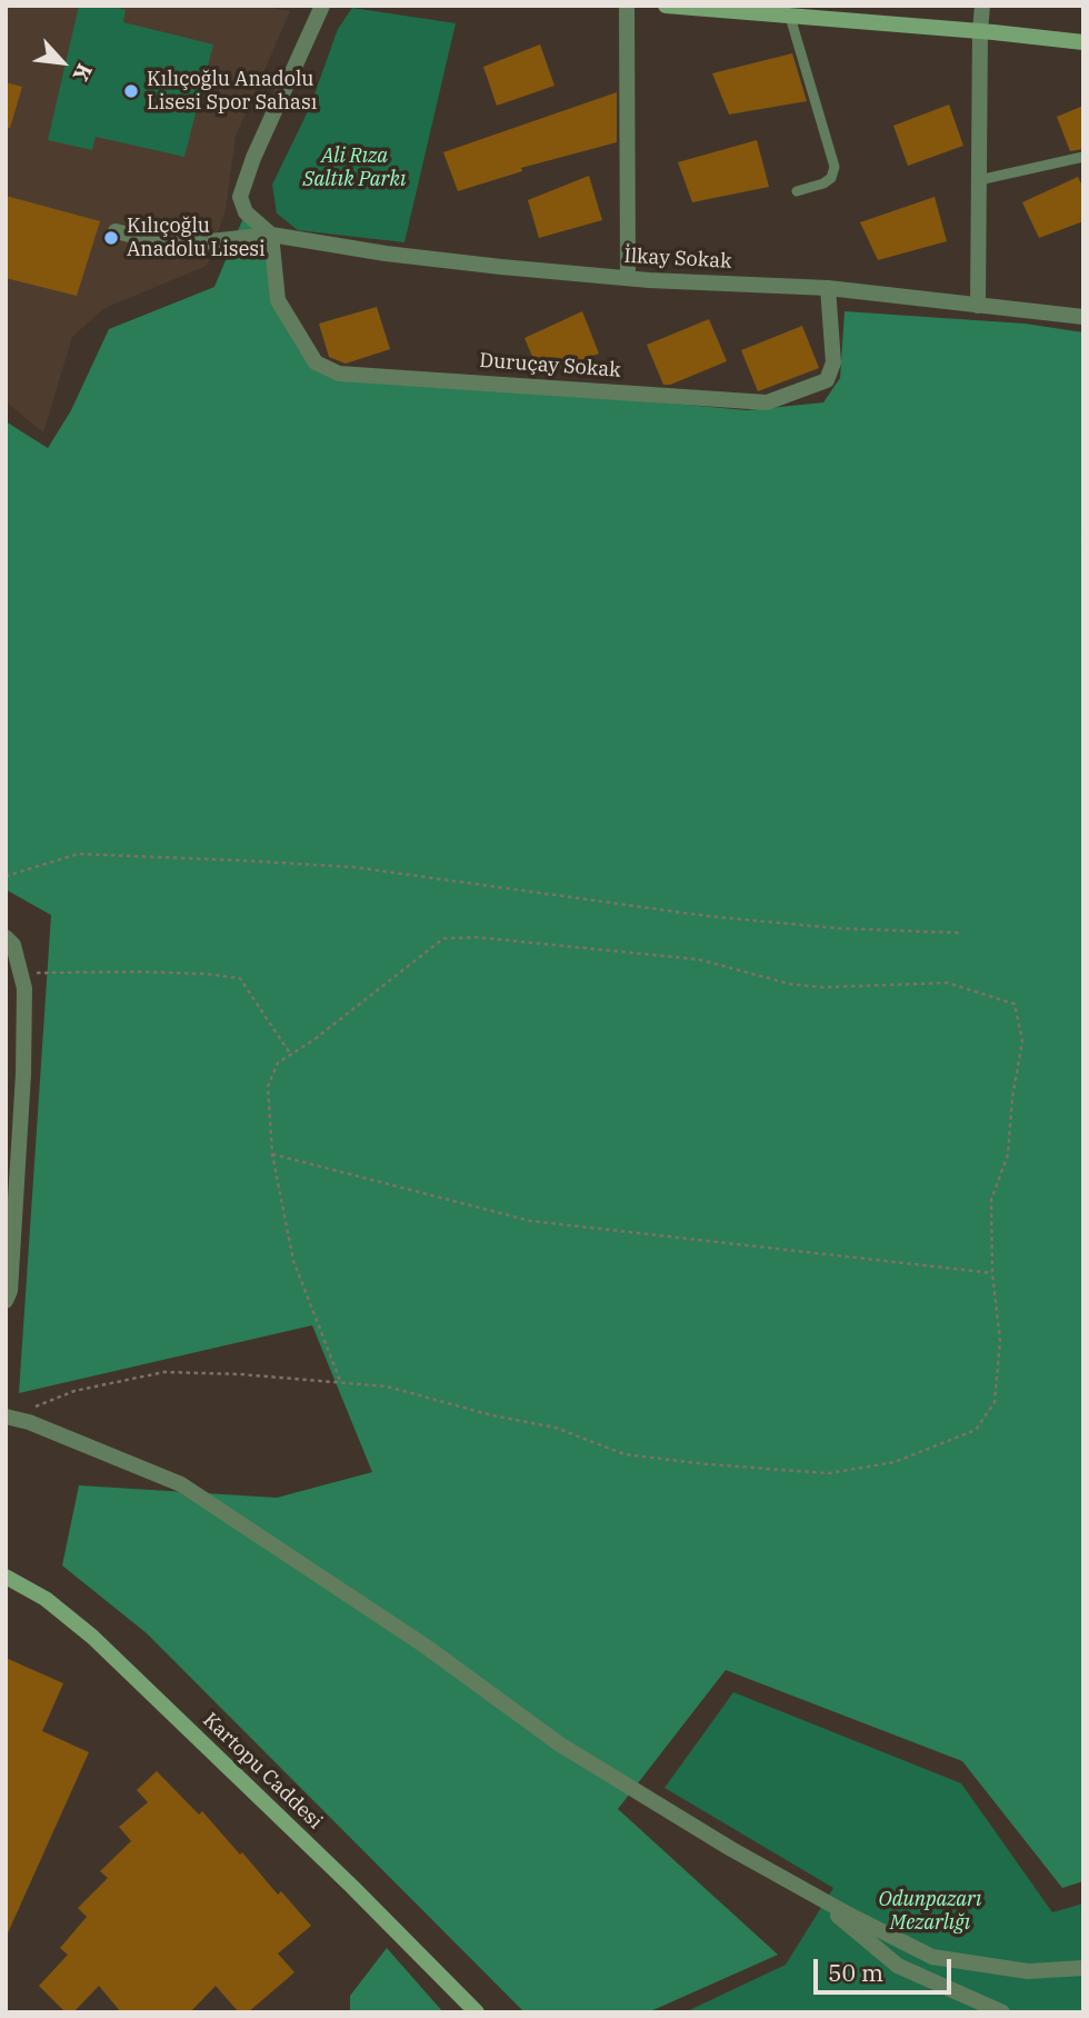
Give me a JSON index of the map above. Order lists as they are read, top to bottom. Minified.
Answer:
{"streets":{"street":["İlkay Sokak","Duruçay Sokak","Kartopu Caddesi"]},"crossings":[["İlkay Sokak","Duruçay Sokak"]],"parks":["Ali Rıza Saltık Parkı","Odunpazarı Mezarlığı"],"places":["Kılıçoğlu Anadolu Lisesi Spor Sahası","Kılıçoğlu Anadolu Lisesi"],"scale_bar":"50 m","north":"bottom right"}
